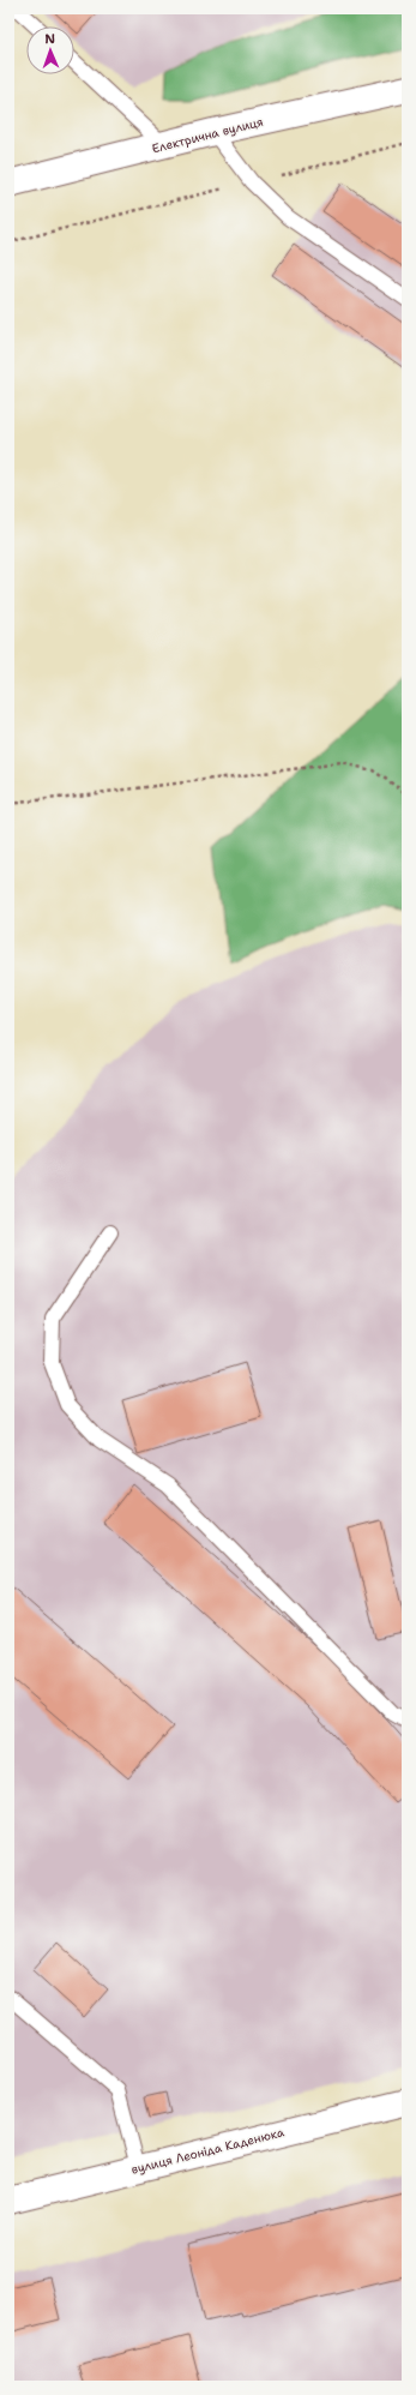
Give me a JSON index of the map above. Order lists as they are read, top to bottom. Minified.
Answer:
{"streets":{"street":["Електрична вулиця","вулиця Леоніда Каденюка"]},"north":"top"}
